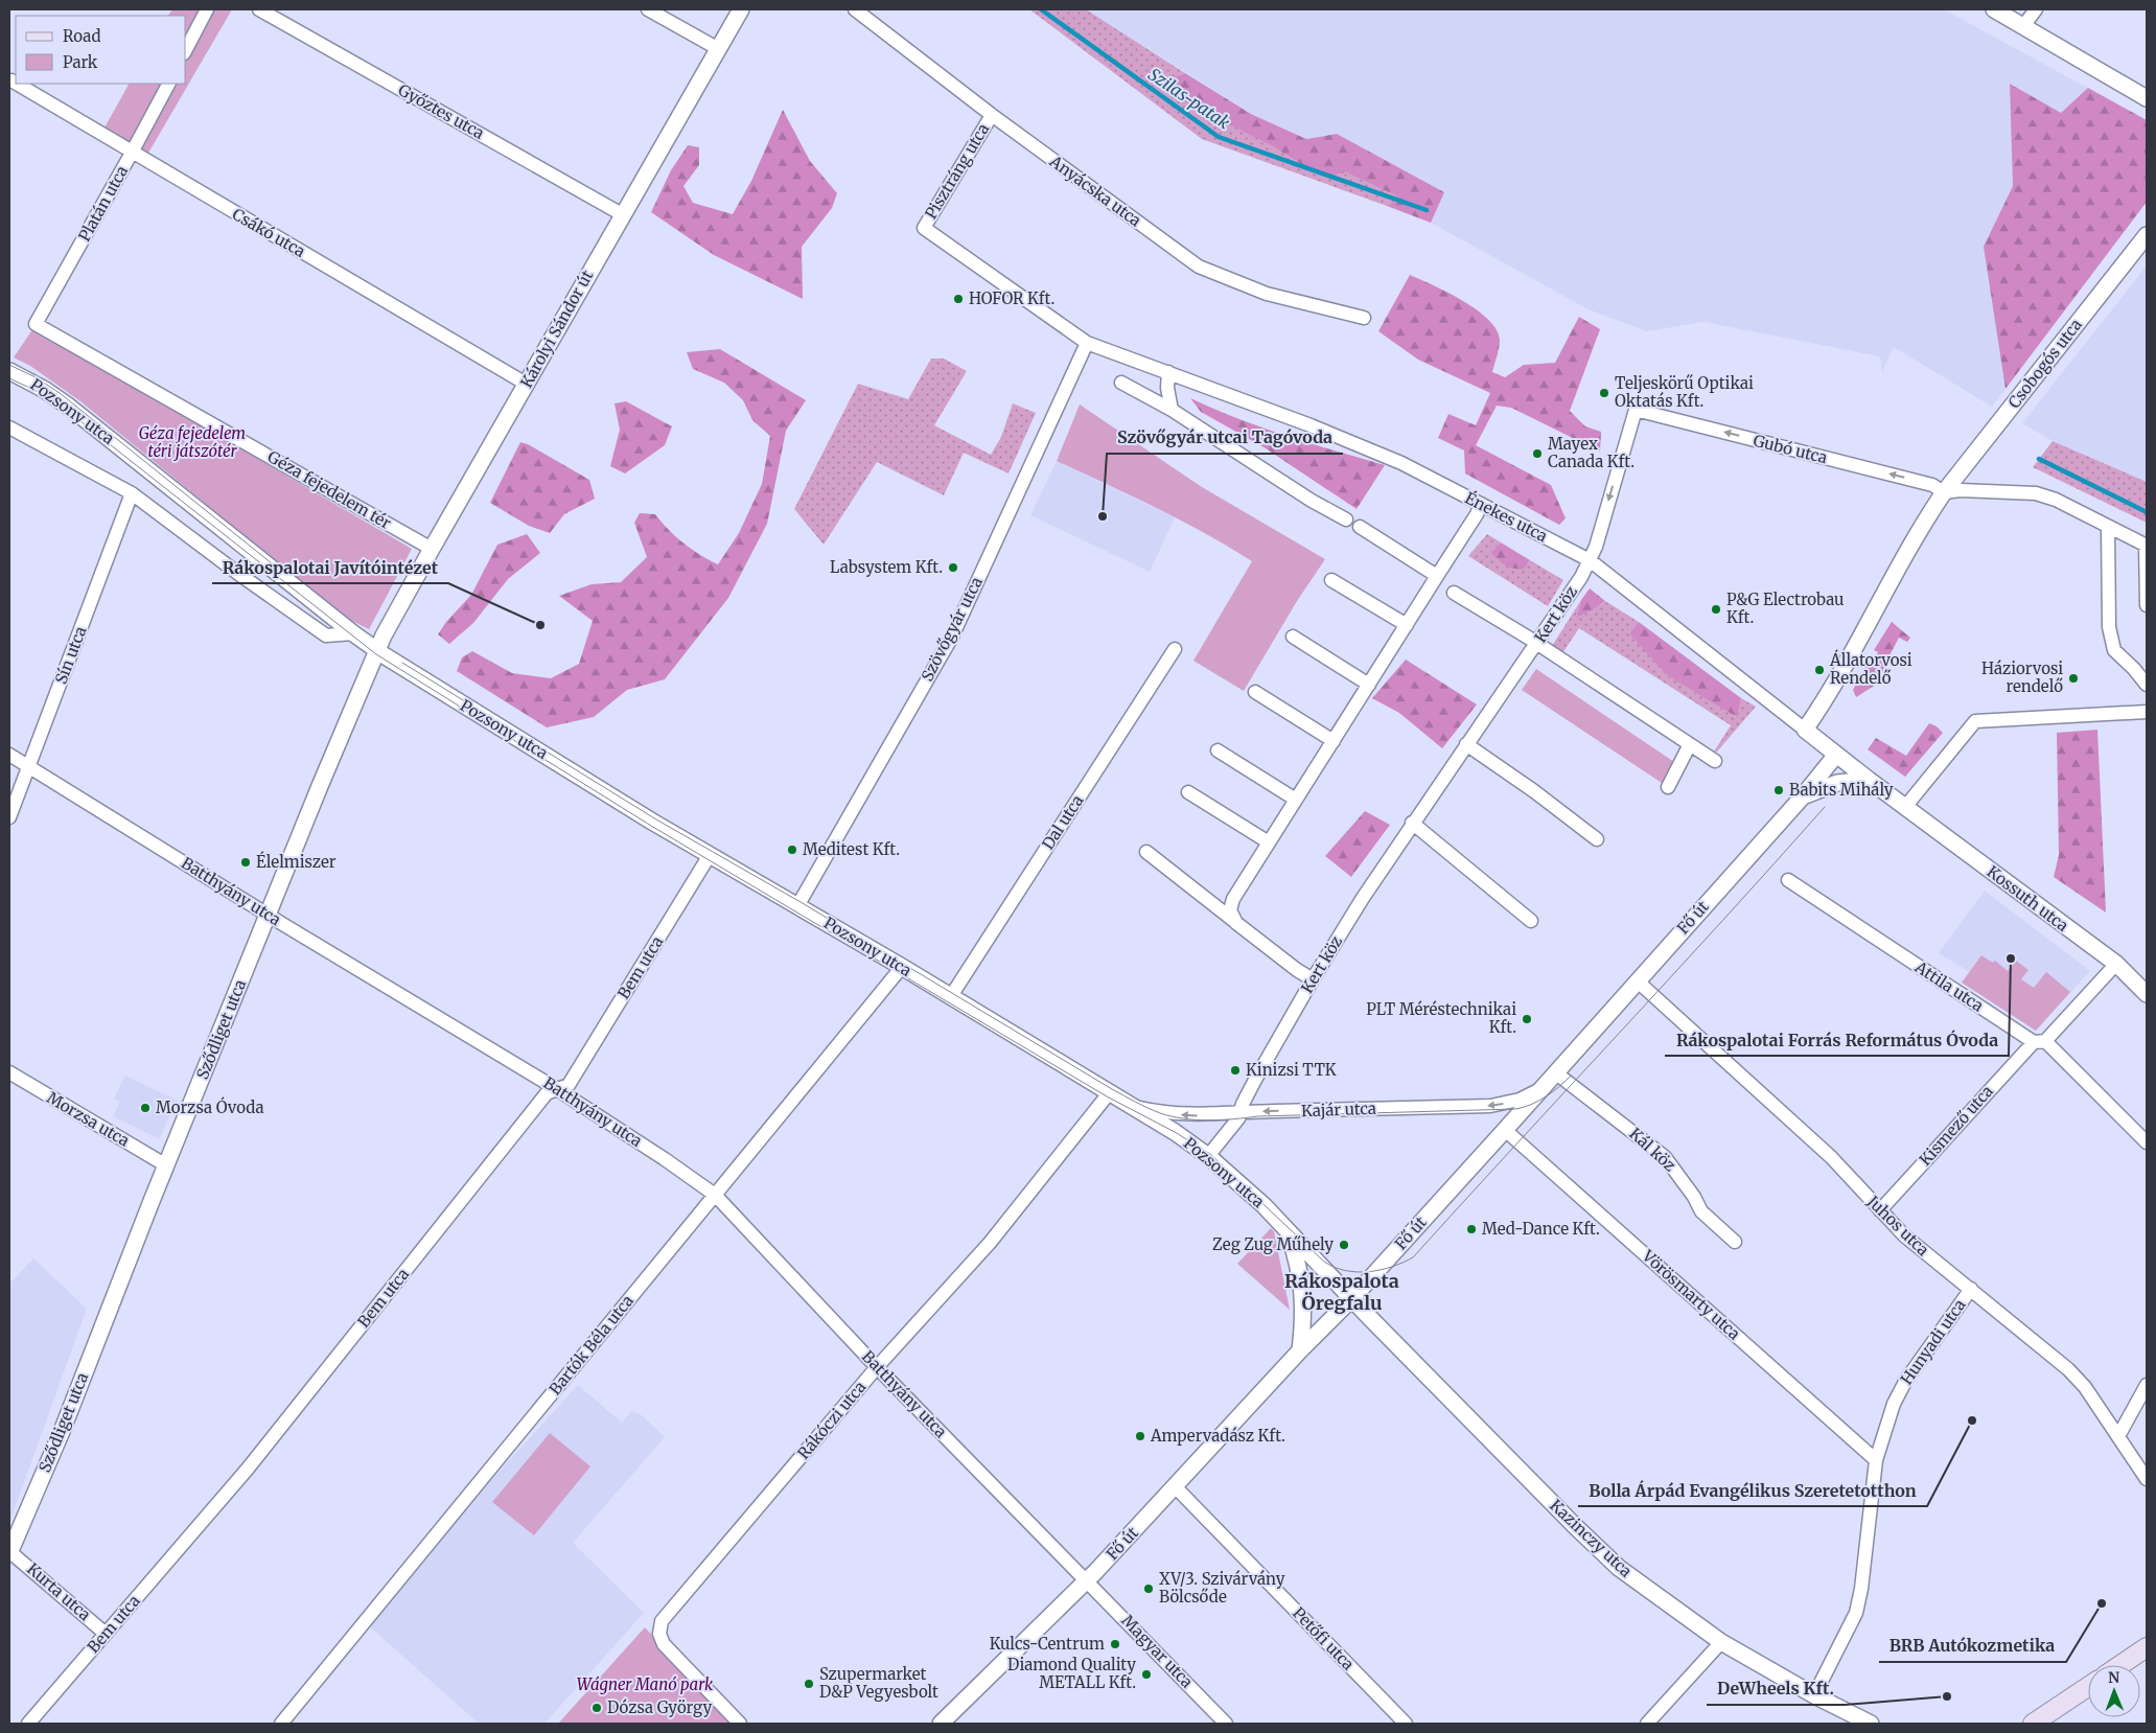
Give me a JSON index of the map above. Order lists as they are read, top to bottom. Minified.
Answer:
{"streets":{"street":["Győztes utca","Pisztráng utca","Anyácska utca","Platán utca","Csákó utca","Károlyi Sándor út","Csobogós utca","Pozsony utca","Gubó utca","Géza fejedelem tér","Énekes utca","Kert köz","Szövőgyár utca","Sín utca","Dal utca","Batthyány utca","Kossuth utca","Fő út","Bem utca","Attila utca","Sződliget utca","Kajár utca","Morzsa utca","Kismező utca","Kál köz","Juhos utca","Vörösmarty utca","Hunyadi utca","Bartók Béla utca","Rákóczi utca","Kazinczy utca","Kurta utca","Petőfi utca","Magyar utca"]},"crossings":[["Győztes utca","Károlyi Sándor út"],["Pisztráng utca","Anyácska utca"],["Pisztráng utca","Énekes utca"],["Platán utca","Csákó utca"],["Platán utca","Géza fejedelem tér"],["Csákó utca","Károlyi Sándor út"],["Károlyi Sándor út","Pozsony utca"],["Károlyi Sándor út","Géza fejedelem tér"],["Károlyi Sándor út","Sződliget utca"],["Csobogós utca","Gubó utca"],["Csobogós utca","Énekes utca"],["Csobogós utca","Kossuth utca"],["Pozsony utca","Kert köz"],["Pozsony utca","Szövőgyár utca"],["Pozsony utca","Dal utca"],["Pozsony utca","Fő út"],["Pozsony utca","Bem utca"],["Pozsony utca","Sződliget utca"],["Pozsony utca","Kajár utca"],["Pozsony utca","Bartók Béla utca"],["Pozsony utca","Rákóczi utca"],["Pozsony utca","Kazinczy utca"],["Gubó utca","Kert köz"],["Énekes utca","Kert köz"],["Énekes utca","Szövőgyár utca"],["Énekes utca","Kossuth utca"],["Kert köz","Kajár utca"],["Sín utca","Batthyány utca"],["Batthyány utca","Fő út"],["Batthyány utca","Bem utca"],["Batthyány utca","Sződliget utca"],["Batthyány utca","Bartók Béla utca"],["Batthyány utca","Rákóczi utca"],["Batthyány utca","Magyar utca"],["Kossuth utca","Fő út"],["Kossuth utca","Kismező utca"],["Fő út","Kajár utca"],["Fő út","Kál köz"],["Fő út","Juhos utca"],["Fő út","Vörösmarty utca"],["Fő út","Kazinczy utca"],["Fő út","Petőfi utca"],["Fő út","Magyar utca"],["Bem utca","Kurta utca"],["Attila utca","Kismező utca"],["Sződliget utca","Morzsa utca"],["Sződliget utca","Kurta utca"],["Kismező utca","Juhos utca"],["Juhos utca","Hunyadi utca"],["Vörösmarty utca","Hunyadi utca"],["Hunyadi utca","Kazinczy utca"]],"one_way":["Gubó utca","Kajár utca"],"districts":["Rákospalota Öregfalu"],"water":["Szilas-patak"],"parks":["Géza fejedelem téri játszótér","Wágner Manó park"],"places":["HOFOR Kft.","Teljeskörű Optikai Oktatás Kft.","Mayex Canada Kft.","Szövőgyár utcai Tagóvoda","Labsystem Kft.","P&G Electrobau Kft.","Rákospalotai Javítóintézet","Állatorvosi Rendelő","Háziorvosi rendelő","Babits Mihály","Meditest Kft.","Élelmiszer","Rákospalotai Forrás Református Óvoda","PLT Méréstechnikai Kft.","Kinizsi TTK","Morzsa Óvoda","Med-Dance Kft.","Zeg Zug Műhely","Bolla Árpád Evangélikus Szeretetotthon","Ampervadász Kft.","XV/3. Szivárvány Bölcsőde","BRB Autókozmetika","Kulcs-Centrum","Diamond Quality METALL Kft.","Szupermarket D&P Vegyesbolt","DeWheels Kft.","Dózsa György"],"legend":["Road","Park"],"north":"top"}
